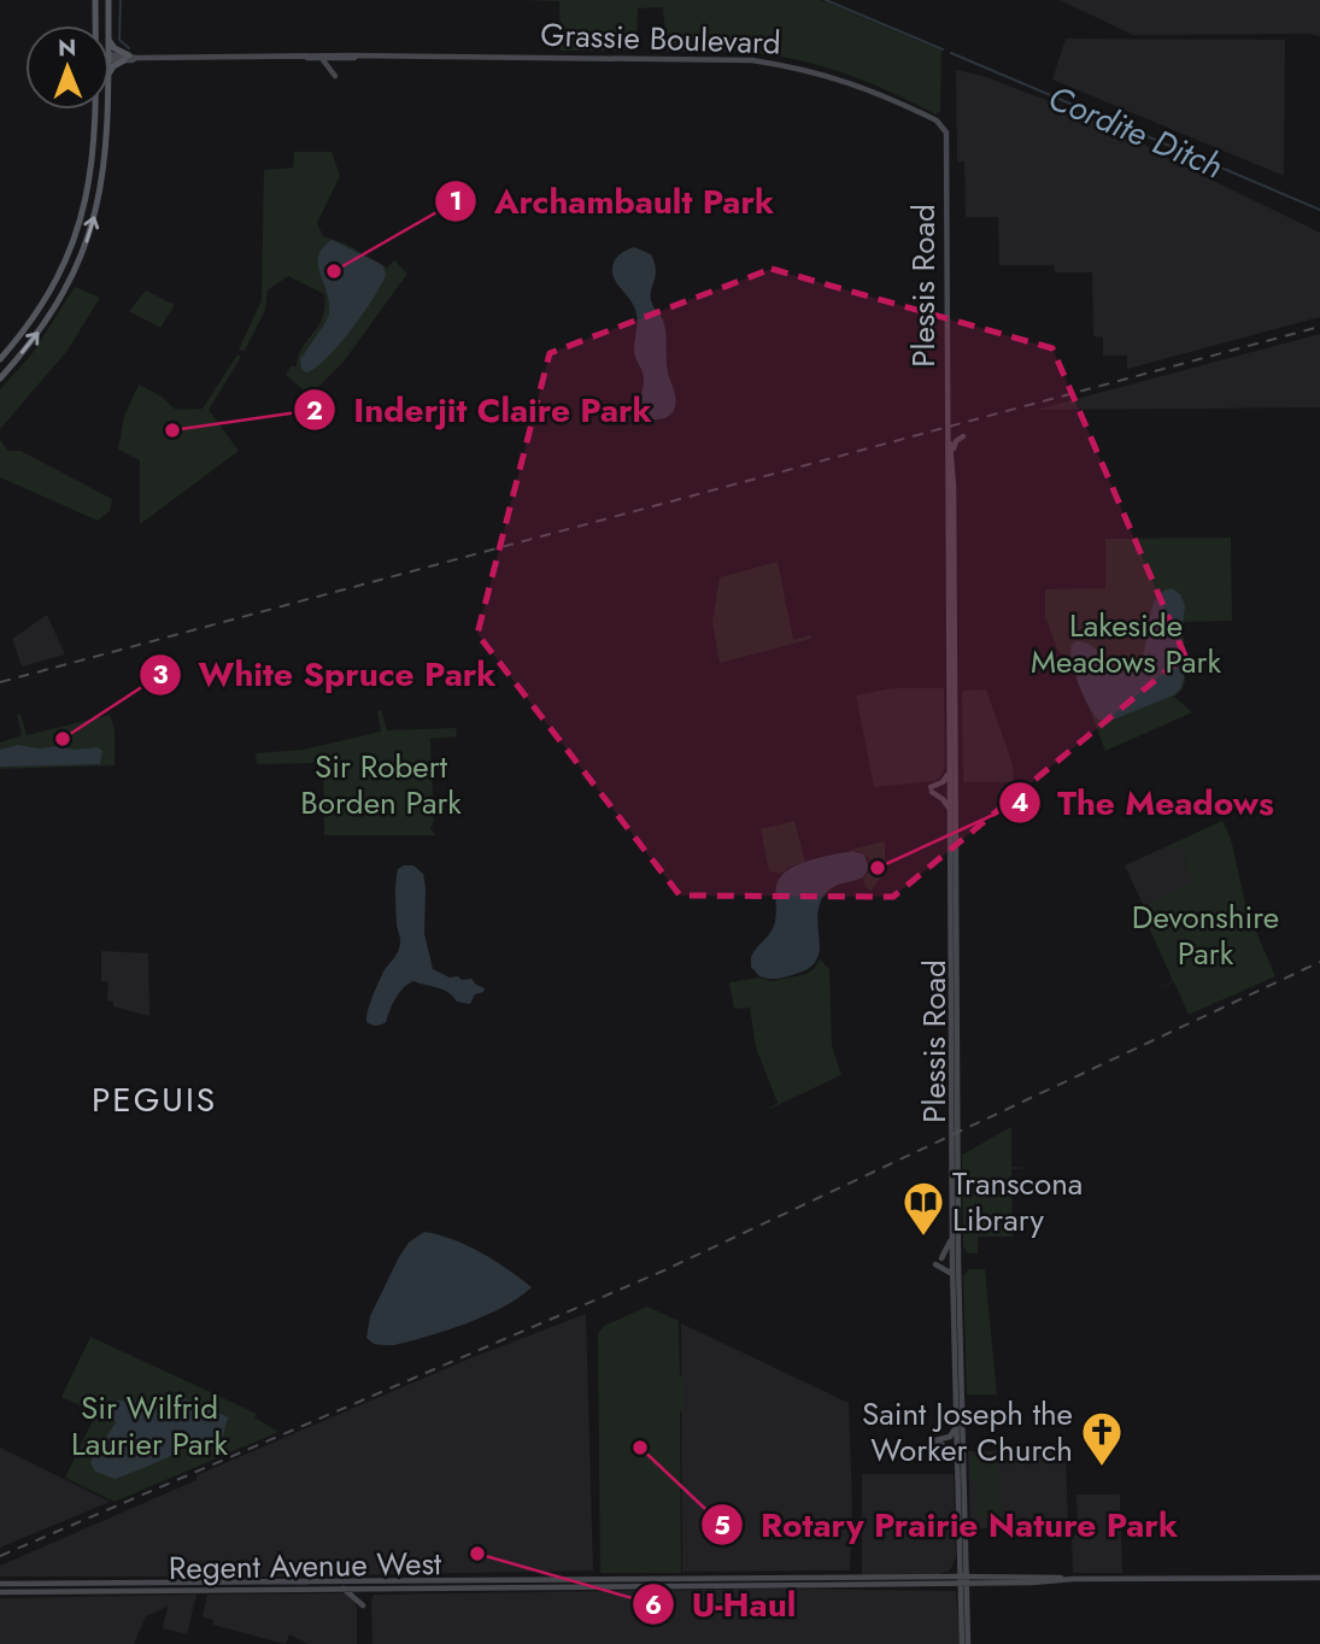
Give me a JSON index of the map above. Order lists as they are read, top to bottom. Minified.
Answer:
{"streets":{"main road":["Grassie Boulevard","Plessis Road","Regent Avenue West"]},"crossings":[["Grassie Boulevard","Plessis Road"],["Plessis Road","Regent Avenue West"]],"districts":["PEGUIS"],"water":["Cordite Ditch"],"parks":["Lakeside Meadows Park","Sir Robert Borden Park","Devonshire Park","Sir Wilfrid Laurier Park"],"places":{"other":["Archambault Park","Inderjit Claire Park","White Spruce Park","The Meadows","Rotary Prairie Nature Park","U-Haul"],"library":["Transcona Library"],"church":["Saint Joseph the Worker Church"]},"north":"top"}
